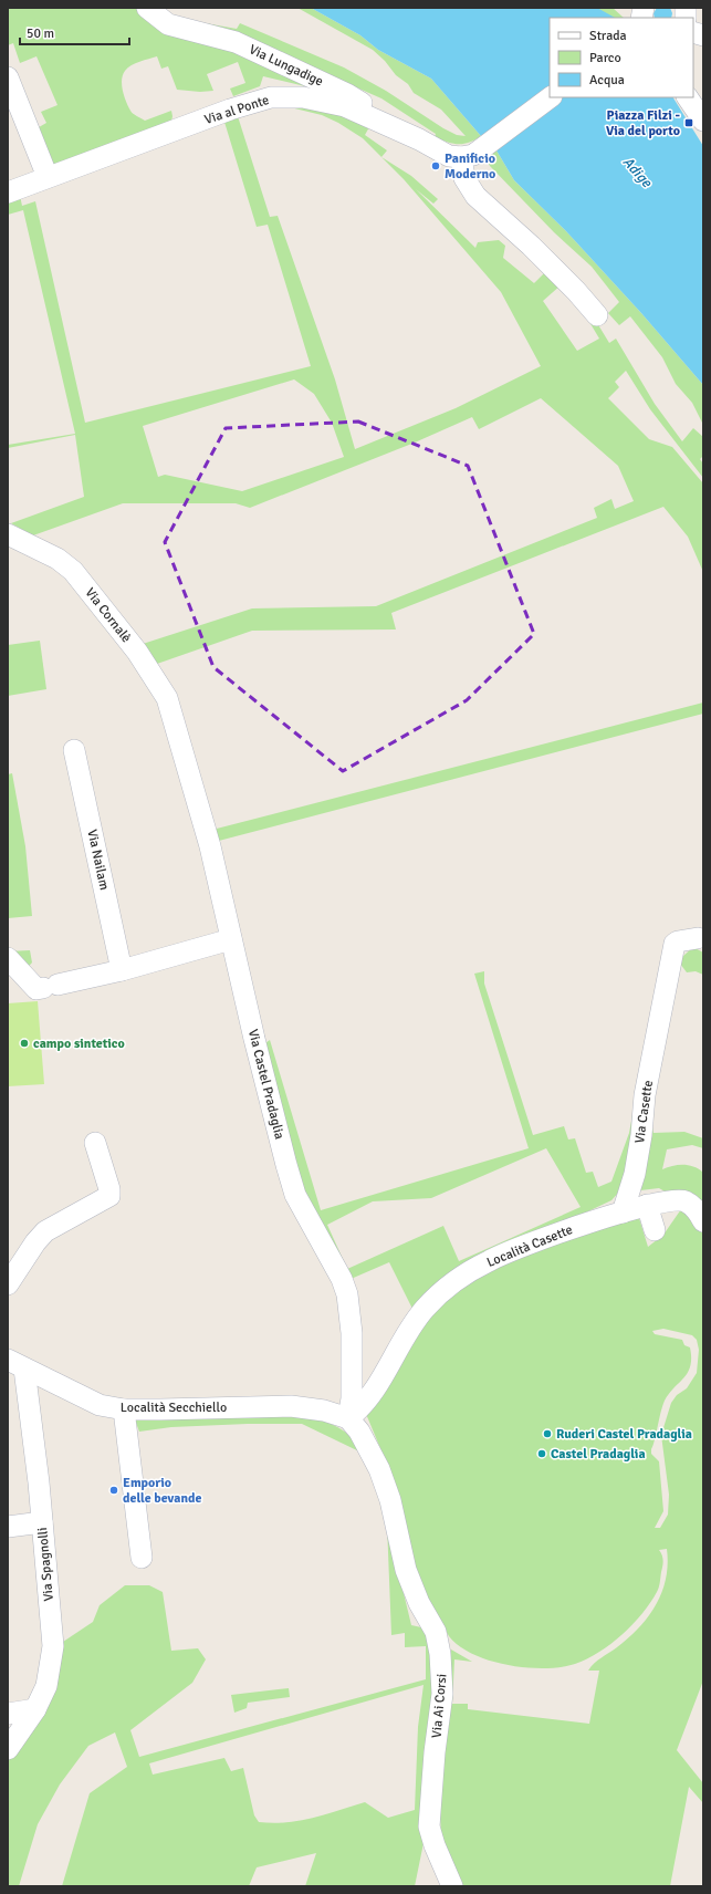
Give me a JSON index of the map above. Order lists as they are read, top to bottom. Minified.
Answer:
{"streets":{"street":["Via Lungadige","Via al Ponte","Via Cornalè","Via Nailam","Via Castel Pradaglia","Via Casette","Località Casette","Località Secchiello","Via Spagnolli","Via Ai Corsi"]},"crossings":[["Via Lungadige","Via al Ponte"],["Via Cornalè","Via Castel Pradaglia"],["Via Castel Pradaglia","Località Casette"],["Via Castel Pradaglia","Località Secchiello"],["Via Castel Pradaglia","Via Ai Corsi"],["Via Casette","Località Casette"],["Località Casette","Località Secchiello"],["Località Casette","Via Ai Corsi"],["Località Secchiello","Via Spagnolli"],["Località Secchiello","Via Ai Corsi"]],"water":["Adige"],"places":{"transit":["Piazza Filzi - Via del porto"],"other":["Panificio Moderno","campo sintetico","Ruderi Castel Pradaglia","Castel Pradaglia","Emporio delle bevande"]},"legend":["Strada","Parco","Acqua"],"scale_bar":"50 m"}
